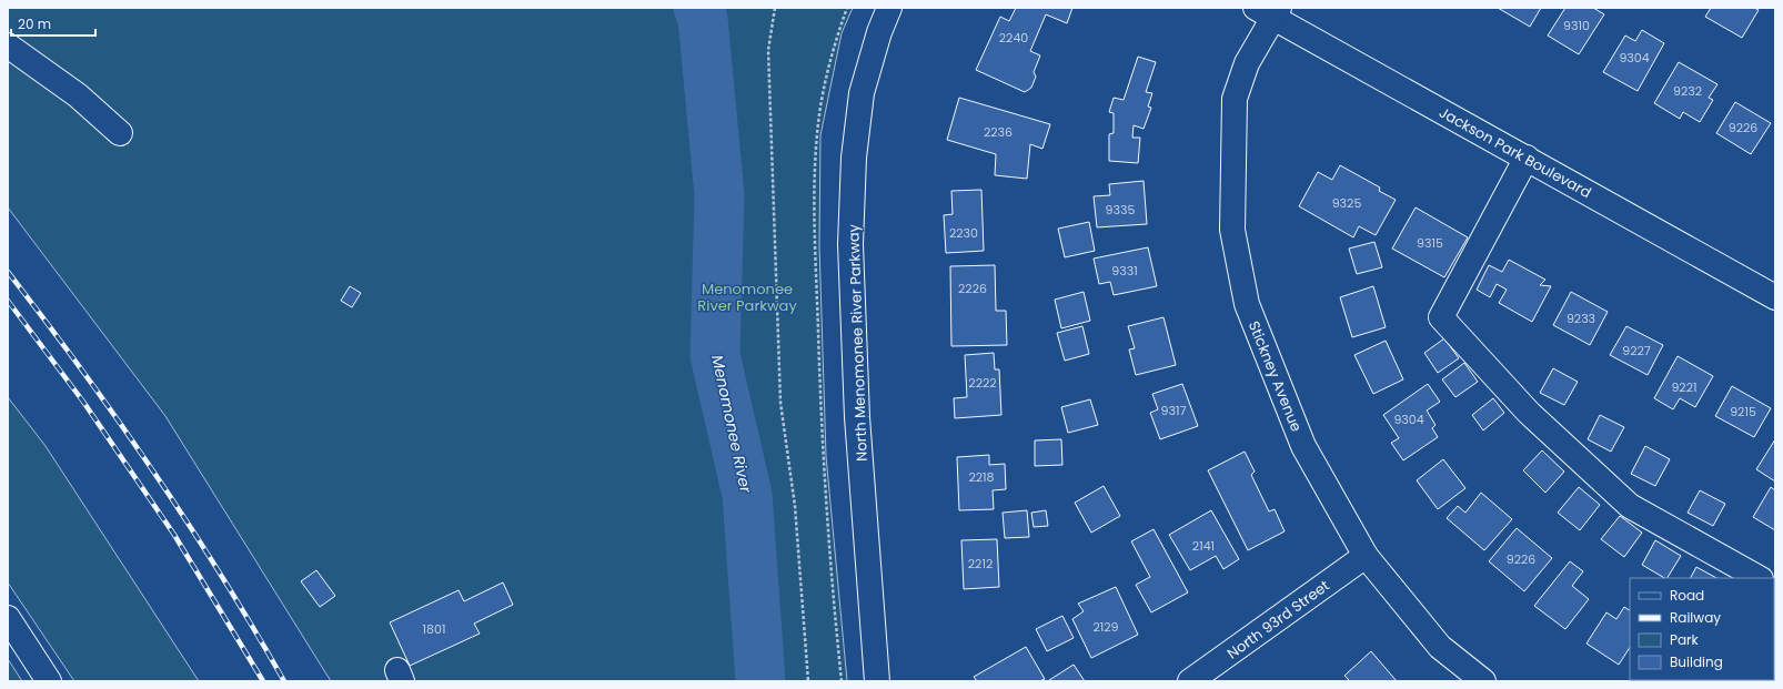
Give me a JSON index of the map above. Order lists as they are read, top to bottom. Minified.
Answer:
{"streets":{"street":["Jackson Park Boulevard","North Menomonee River Parkway","Stickney Avenue","North 93rd Street"]},"crossings":[["Jackson Park Boulevard","Stickney Avenue"],["Stickney Avenue","North 93rd Street"]],"water":["Menomonee River"],"parks":["Menomonee River Parkway"],"house_numbers":["9310","2240","9304","9232","9226","2236","9325","9335","2230","9315","9331","2226","9233","9227","2222","9221","9317","9215","9304","2218","2141","9226","2212","2129","1801"],"legend":["Road","Railway","Park","Building"],"scale_bar":"20 m"}
